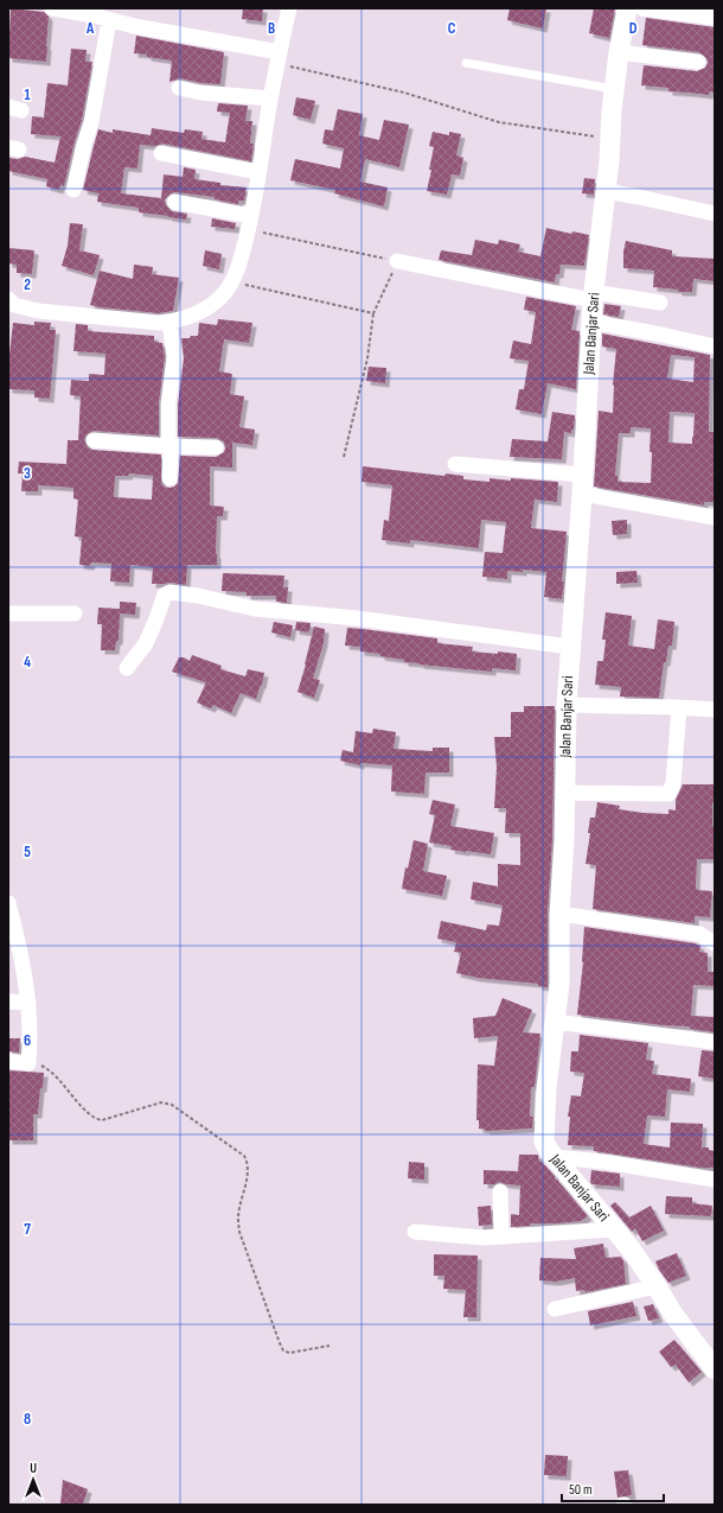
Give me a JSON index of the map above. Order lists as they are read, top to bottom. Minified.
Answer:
{"streets":{"street":["Jalan Banjar Sari"]},"scale_bar":"50 m","north":"top","grid":{"columns":["A","B","C","D"],"rows":["1","2","3","4","5","6","7","8"]}}
